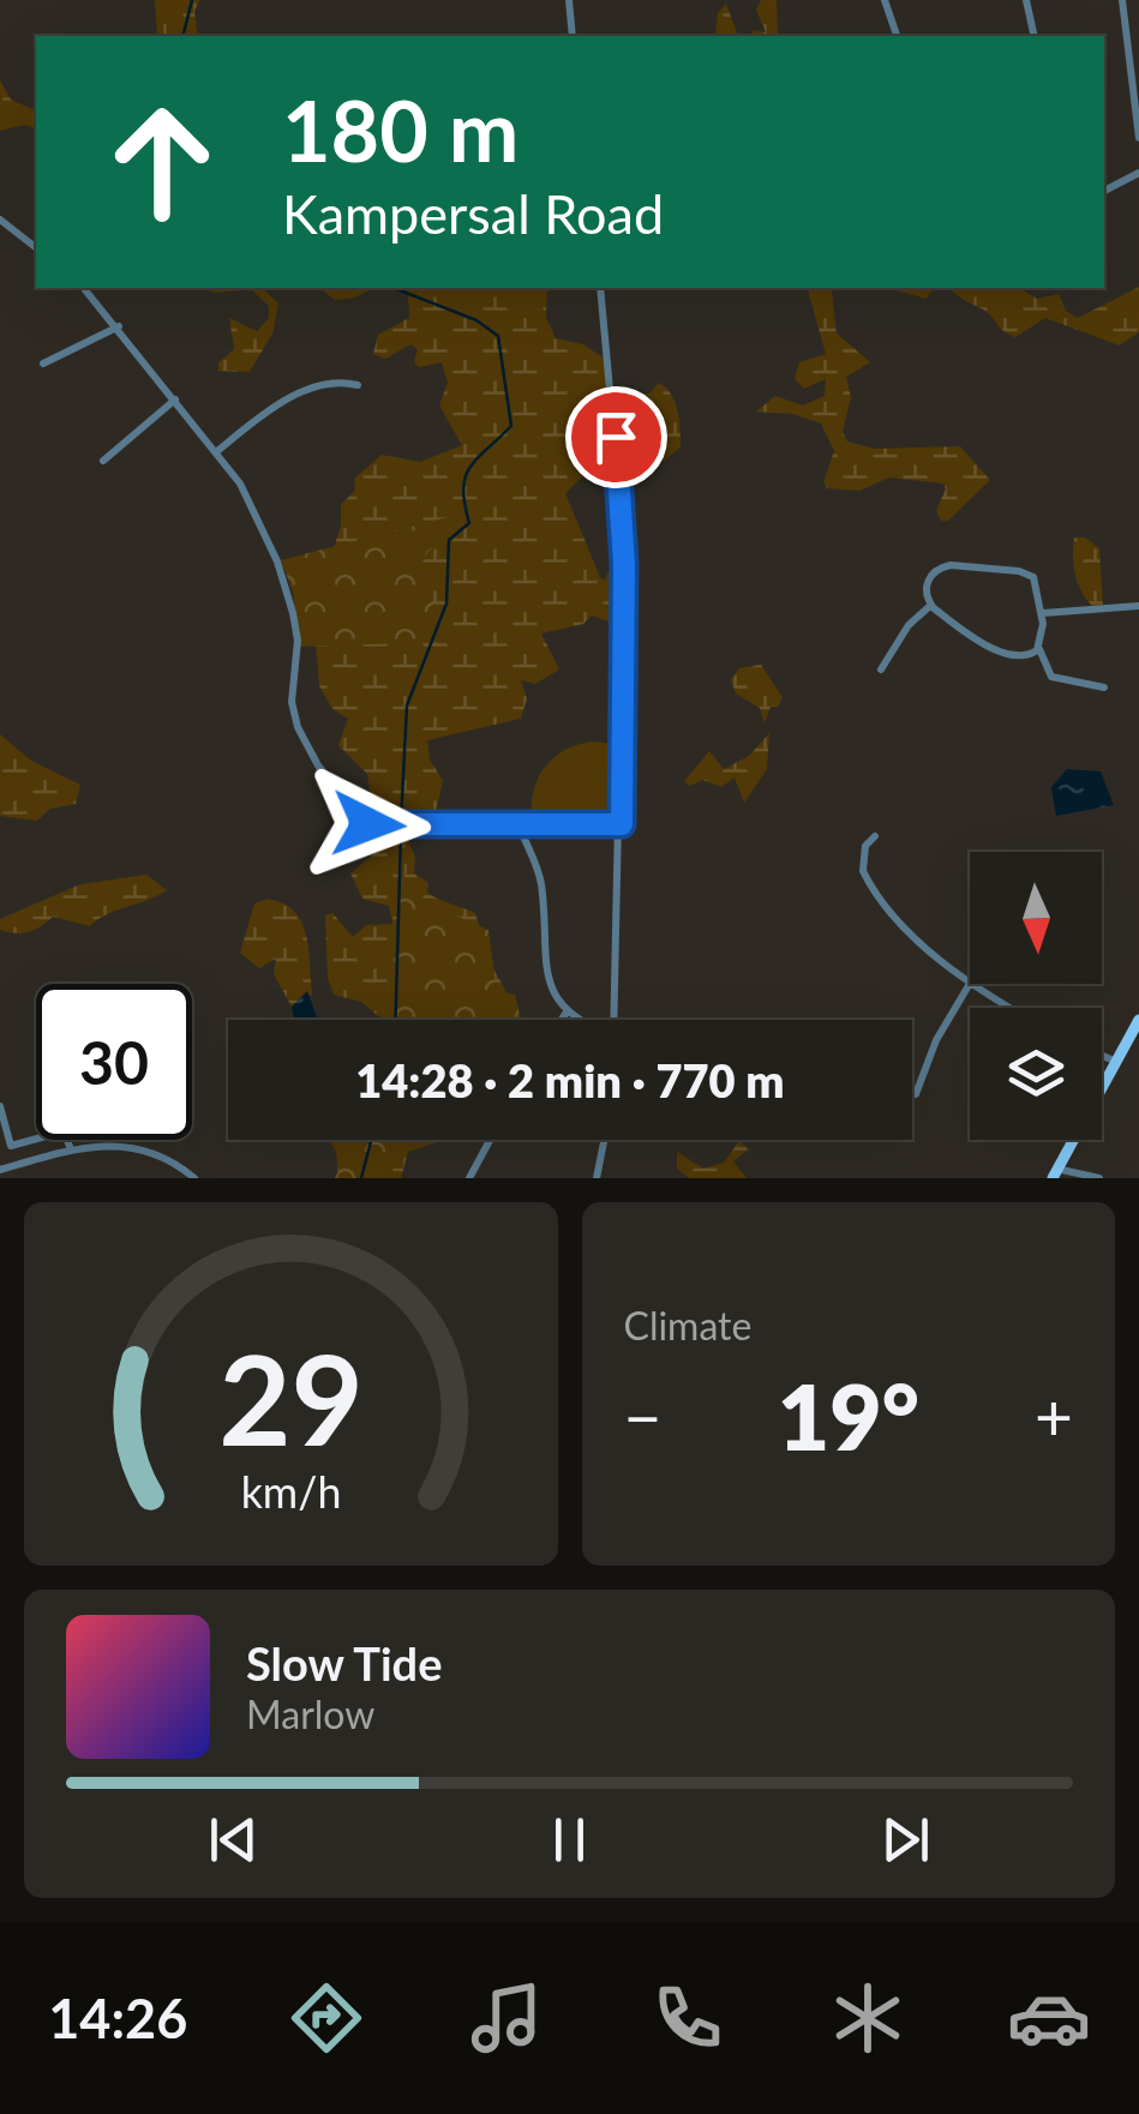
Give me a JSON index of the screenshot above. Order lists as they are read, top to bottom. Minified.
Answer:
{"north":"bottom","page":{"turn":["180 m","Kampersal Road"],"limit":"30","trip":"14:28 · 2 min · 770 m","tile":"Climate","heat":["−","19°","+"],"song":["Slow Tide","Marlow"],"tabs":"14:26","gauge":["29","km/h"]}}
